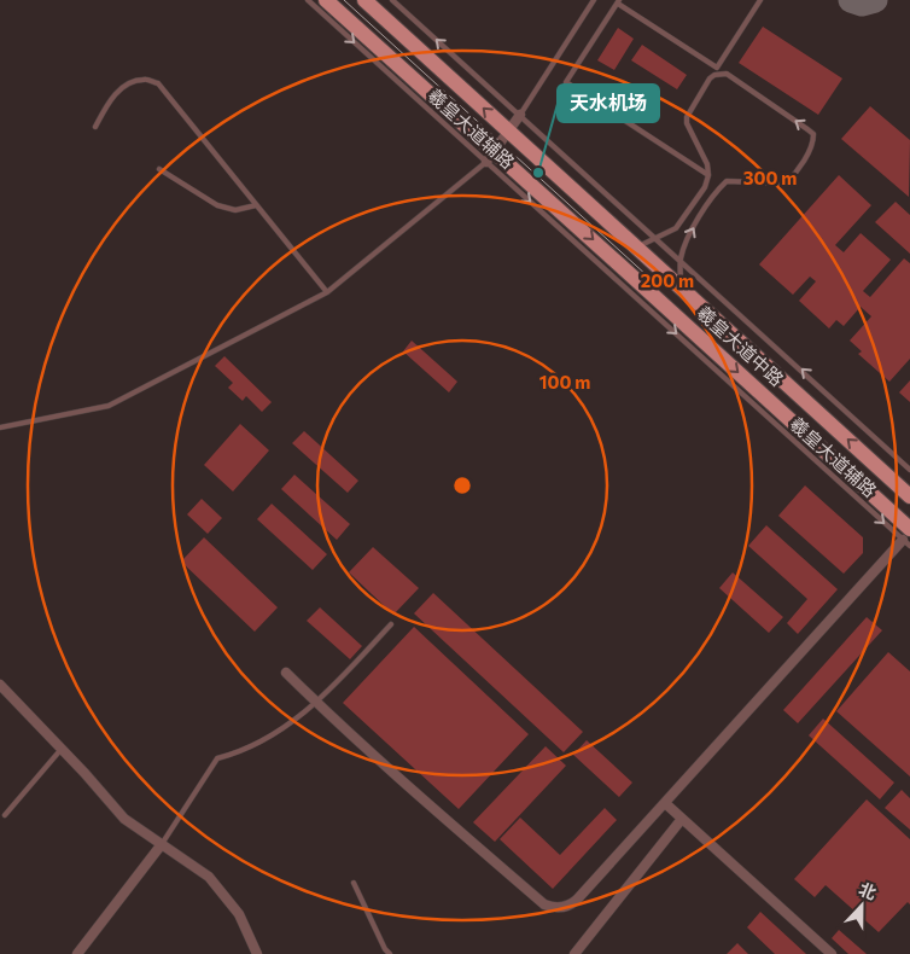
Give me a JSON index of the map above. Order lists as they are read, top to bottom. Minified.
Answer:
{"streets":{"main road":["羲皇大道中路"],"lane":["羲皇大道辅路"]},"crossings":[["羲皇大道辅路","羲皇大道中路"]],"one_way":["羲皇大道辅路"],"places":["天水机场"],"north":"top","rings":["300 m","200 m","100 m"]}
